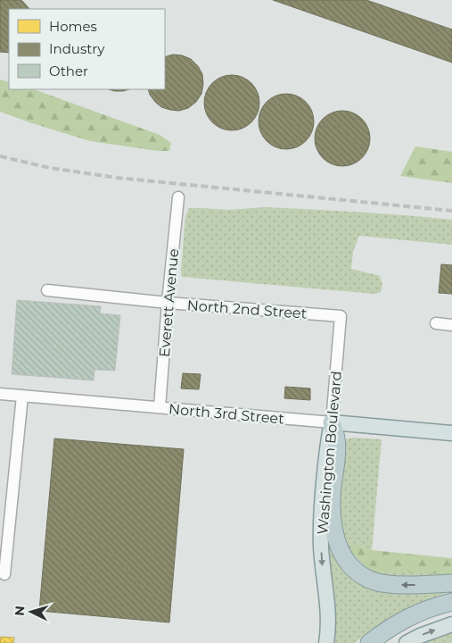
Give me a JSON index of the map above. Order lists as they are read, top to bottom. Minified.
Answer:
{"streets":{"main road":["North 3rd Street","Washington Boulevard"],"street":["Everett Avenue","North 2nd Street"]},"crossings":[["Everett Avenue","North 2nd Street"],["Everett Avenue","North 3rd Street"],["North 2nd Street","Washington Boulevard"],["North 3rd Street","Washington Boulevard"]],"one_way":["Washington Boulevard"],"legend":["Homes","Industry","Other"],"north":"left"}
